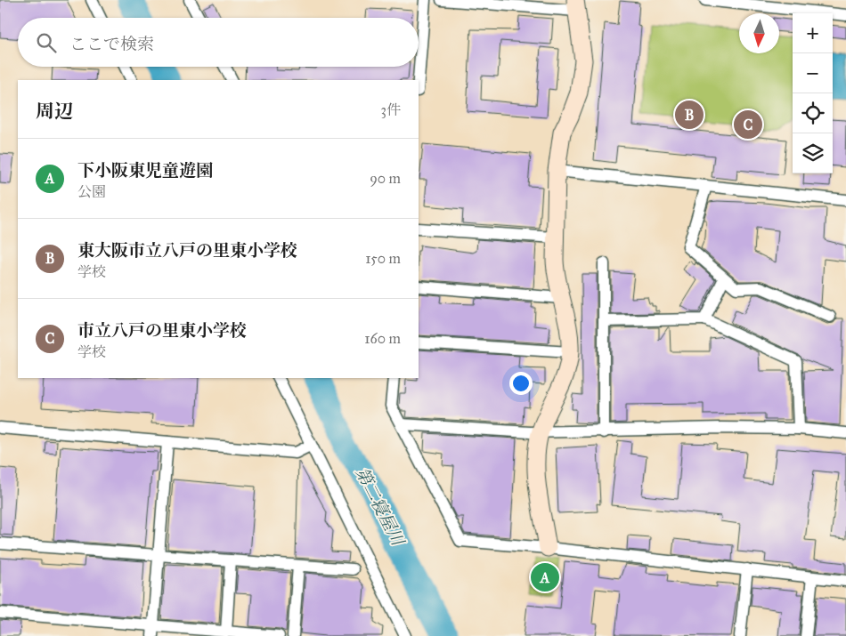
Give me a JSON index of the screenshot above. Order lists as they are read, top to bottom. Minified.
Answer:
{"water":["第二寝屋川"],"north":"bottom","page":{"map_buttons":["+","−"],"search":"ここで検索","heading":["周辺","3件"],"pins":["B","C","A"],"list":[{"mark":"A","name":"下小阪東児童遊園","note":"公園","value":"90 m"},{"mark":"B","name":"東大阪市立八戸の里東小学校","note":"学校","value":"150 m"},{"mark":"C","name":"市立八戸の里東小学校","note":"学校","value":"160 m"}]}}
